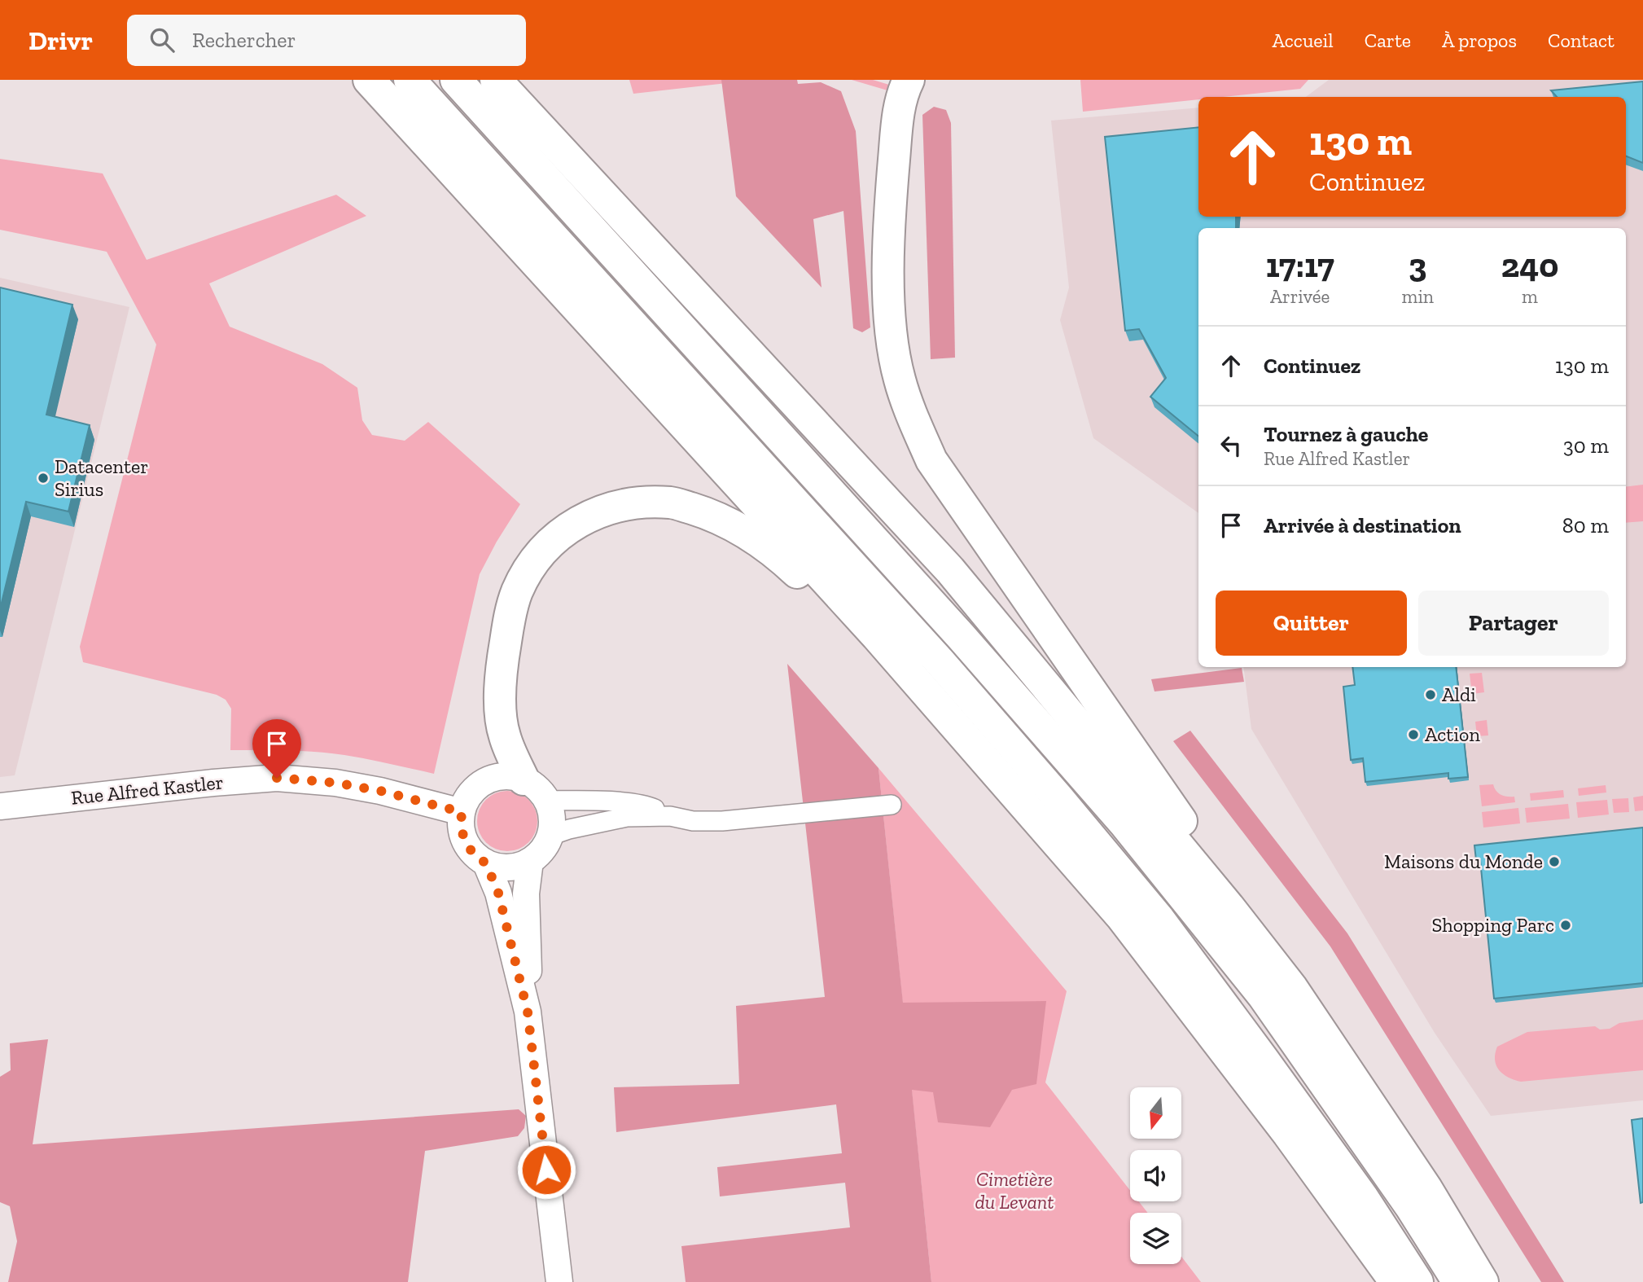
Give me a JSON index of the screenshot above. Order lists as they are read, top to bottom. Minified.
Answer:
{"streets":{"street":["Rue Alfred Kastler"]},"parks":["Cimetière du Levant"],"places":["Datacenter Sirius","Aldi","Action","Maisons du Monde","Shopping Parc"],"north":"bottom","page":{"header":"Drivr","search":"Rechercher","nav":["Accueil","Carte","À propos","Contact"],"turn":["130 m","Continuez"],"eta":["17:17","Arrivée","3","min","240","m"],"list":[{"name":"Continuez","value":"130 m"},{"name":"Tournez à gauche","note":"Rue Alfred Kastler","value":"30 m"},{"name":"Arrivée à destination","value":"80 m"}],"buttons":["Quitter","Partager"]}}
